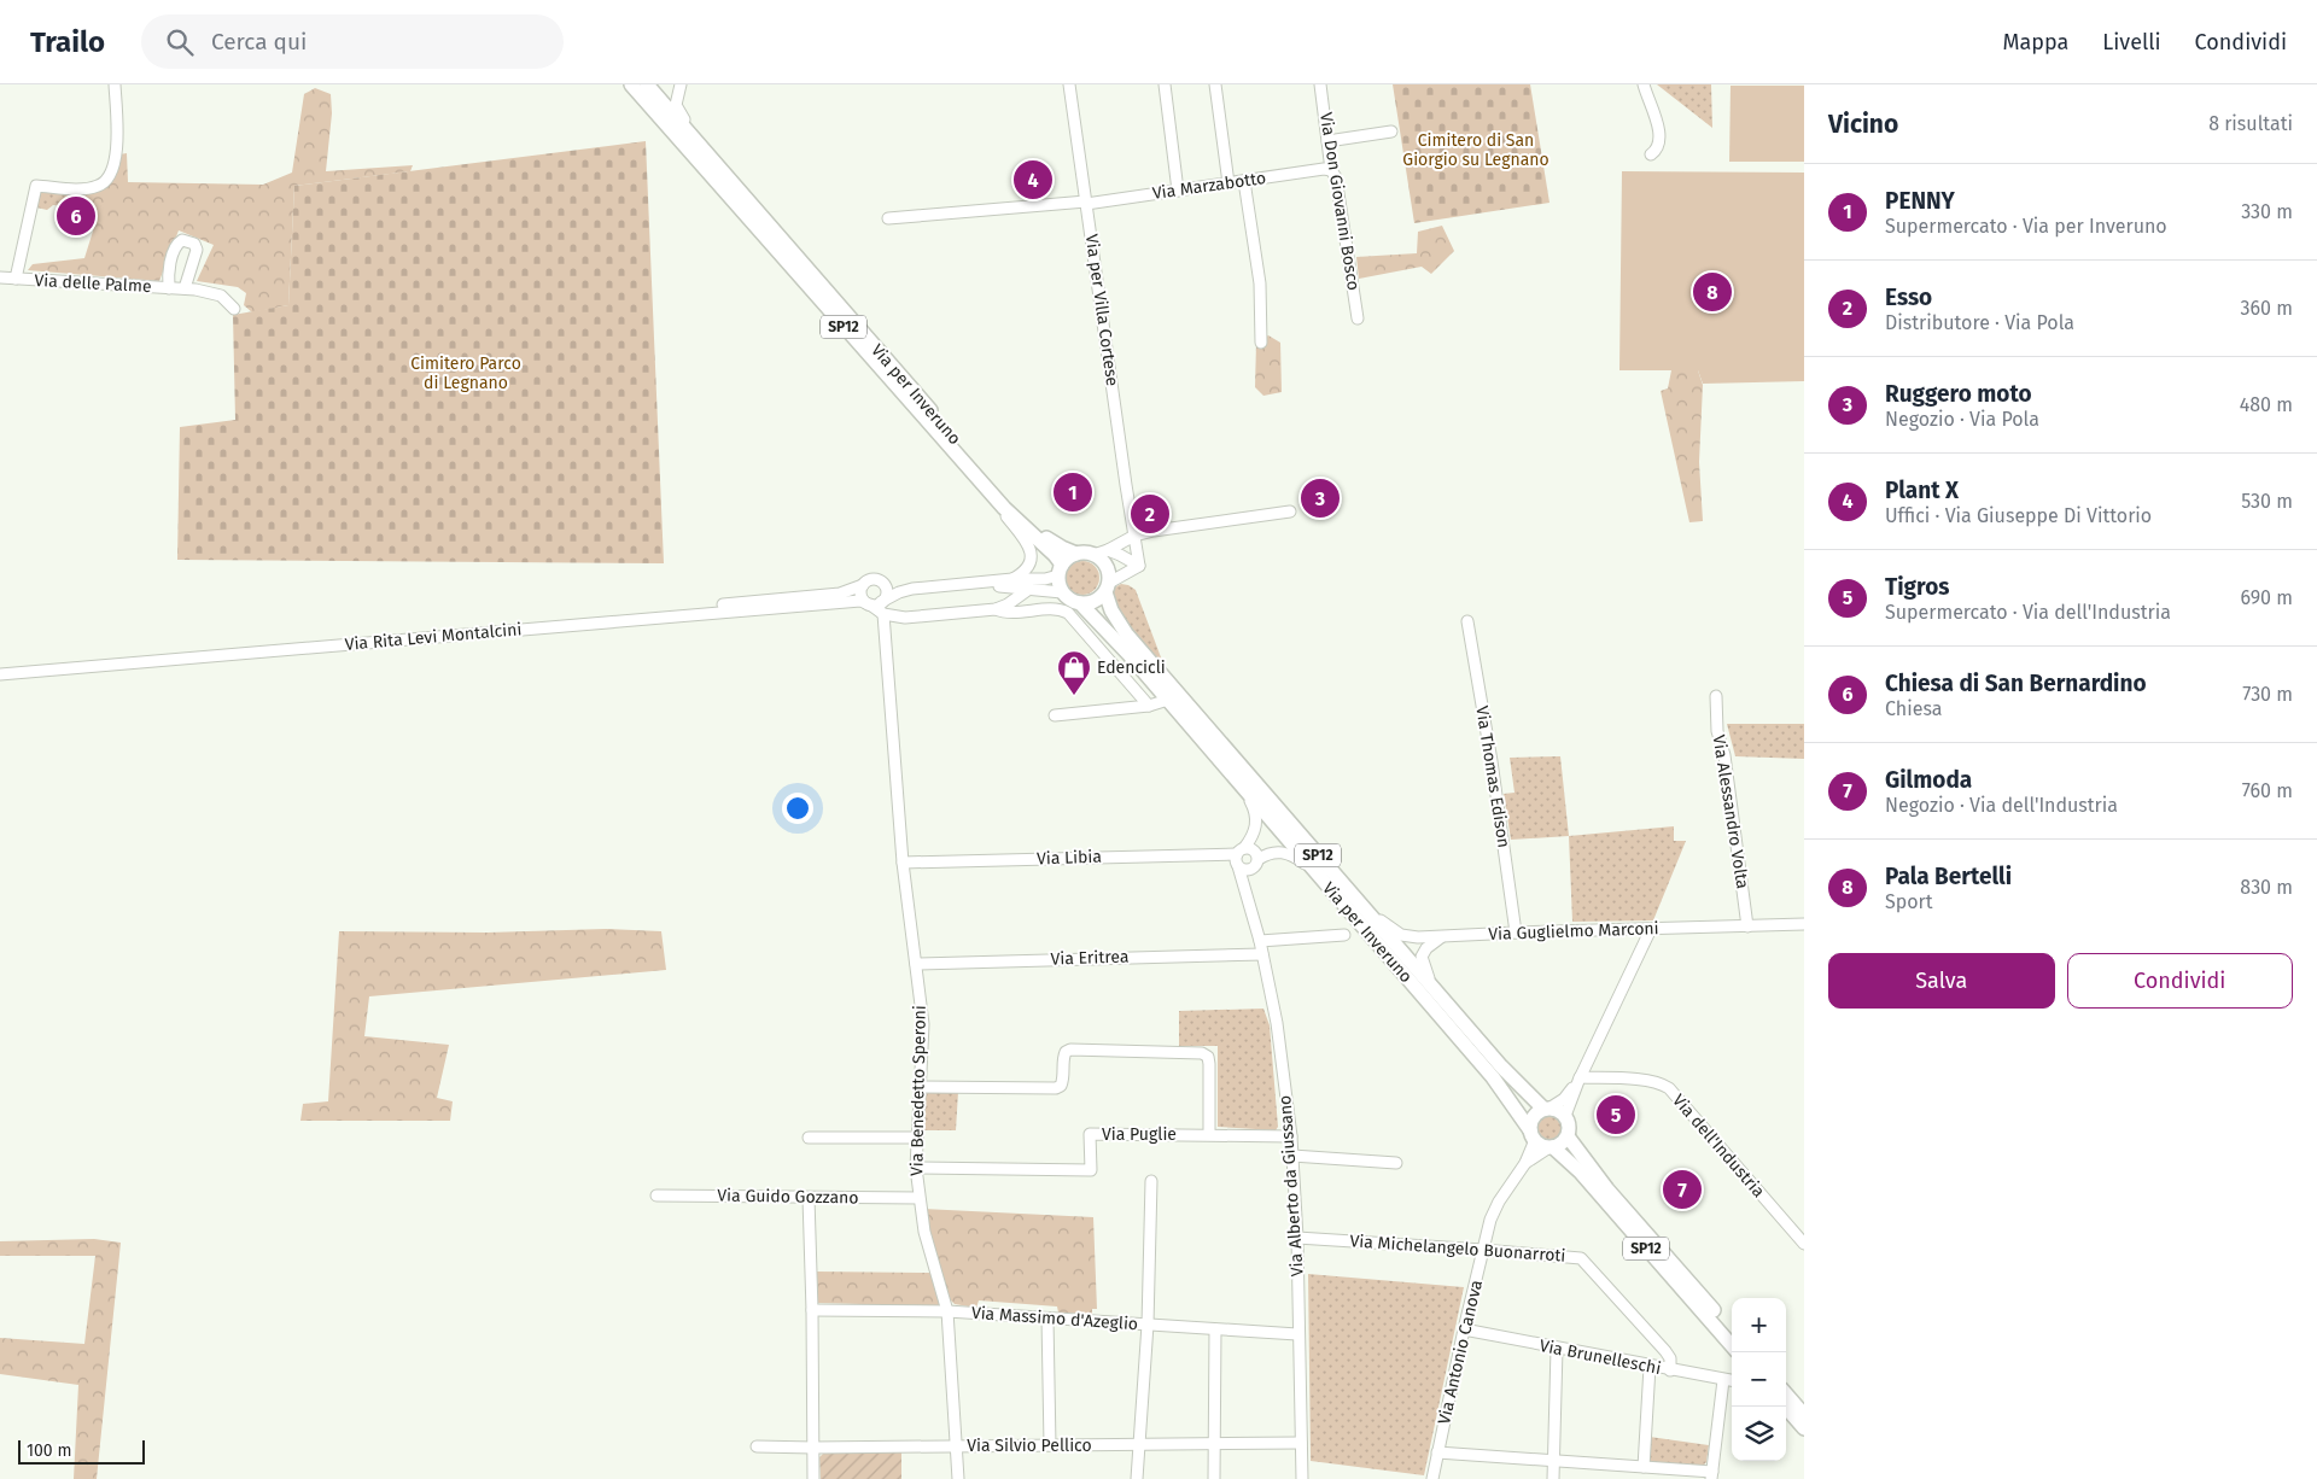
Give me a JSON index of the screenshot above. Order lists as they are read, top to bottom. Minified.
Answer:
{"streets":{"main road":["SP12","Via per Inveruno"],"street":["Via Marzabotto","Via Don Giovanni Bosco","Via delle Palme","Via per Villa Cortese","Via Rita Levi Montalcini","Via Thomas Edison","Via Alessandro Volta","Via Libia","Via Guglielmo Marconi","Via Eritrea","Via Benedetto Speroni","Via Puglie","Via dell'Industria","Via Alberto da Giussano","Via Guido Gozzano","Via Michelangelo Buonarroti","Via Massimo d'Azeglio","Via Antonio Canova","Via Brunelleschi","Via Silvio Pellico"]},"crossings":[["Via Marzabotto","Via Don Giovanni Bosco"],["Via Marzabotto","Via per Villa Cortese"],["SP12","Via per Inveruno"],["SP12","Via Antonio Canova"],["Via per Inveruno","Via Rita Levi Montalcini"],["Via per Inveruno","Via Guglielmo Marconi"],["Via per Inveruno","Via Antonio Canova"],["Via Thomas Edison","Via Guglielmo Marconi"],["Via Alessandro Volta","Via Guglielmo Marconi"],["Via Libia","Via Benedetto Speroni"],["Via Libia","Via Alberto da Giussano"],["Via Eritrea","Via Benedetto Speroni"],["Via Eritrea","Via Alberto da Giussano"],["Via Benedetto Speroni","Via Puglie"],["Via Benedetto Speroni","Via Guido Gozzano"],["Via Benedetto Speroni","Via Massimo d'Azeglio"],["Via Benedetto Speroni","Via Silvio Pellico"],["Via Puglie","Via Alberto da Giussano"],["Via Alberto da Giussano","Via Michelangelo Buonarroti"],["Via Alberto da Giussano","Via Massimo d'Azeglio"],["Via Alberto da Giussano","Via Silvio Pellico"],["Via Michelangelo Buonarroti","Via Antonio Canova"],["Via Michelangelo Buonarroti","Via Brunelleschi"],["Via Antonio Canova","Via Brunelleschi"]],"parks":["Cimitero di San Giorgio su Legnano","Cimitero Parco di Legnano"],"places":{"shop":["Edencicli"]},"scale_bar":"100 m","page":{"header":"Trailo","search":"Cerca qui","nav":["Mappa","Livelli","Condividi"],"heading":["Vicino","8 risultati"],"pins":["4","6","8","1","3","2","5","7"],"list":[{"mark":"1","name":"PENNY","note":"Supermercato · Via per Inveruno","value":"330 m"},{"mark":"2","name":"Esso","note":"Distributore · Via Pola","value":"360 m"},{"mark":"3","name":"Ruggero moto","note":"Negozio · Via Pola","value":"480 m"},{"mark":"4","name":"Plant X","note":"Uffici · Via Giuseppe Di Vittorio","value":"530 m"},{"mark":"5","name":"Tigros","note":"Supermercato · Via dell'Industria","value":"690 m"},{"mark":"6","name":"Chiesa di San Bernardino","note":"Chiesa","value":"730 m"},{"mark":"7","name":"Gilmoda","note":"Negozio · Via dell'Industria","value":"760 m"},{"mark":"8","name":"Pala Bertelli","note":"Sport","value":"830 m"}],"buttons":["Salva","Condividi"],"map_buttons":["+","−"],"scale":"100 m"}}
